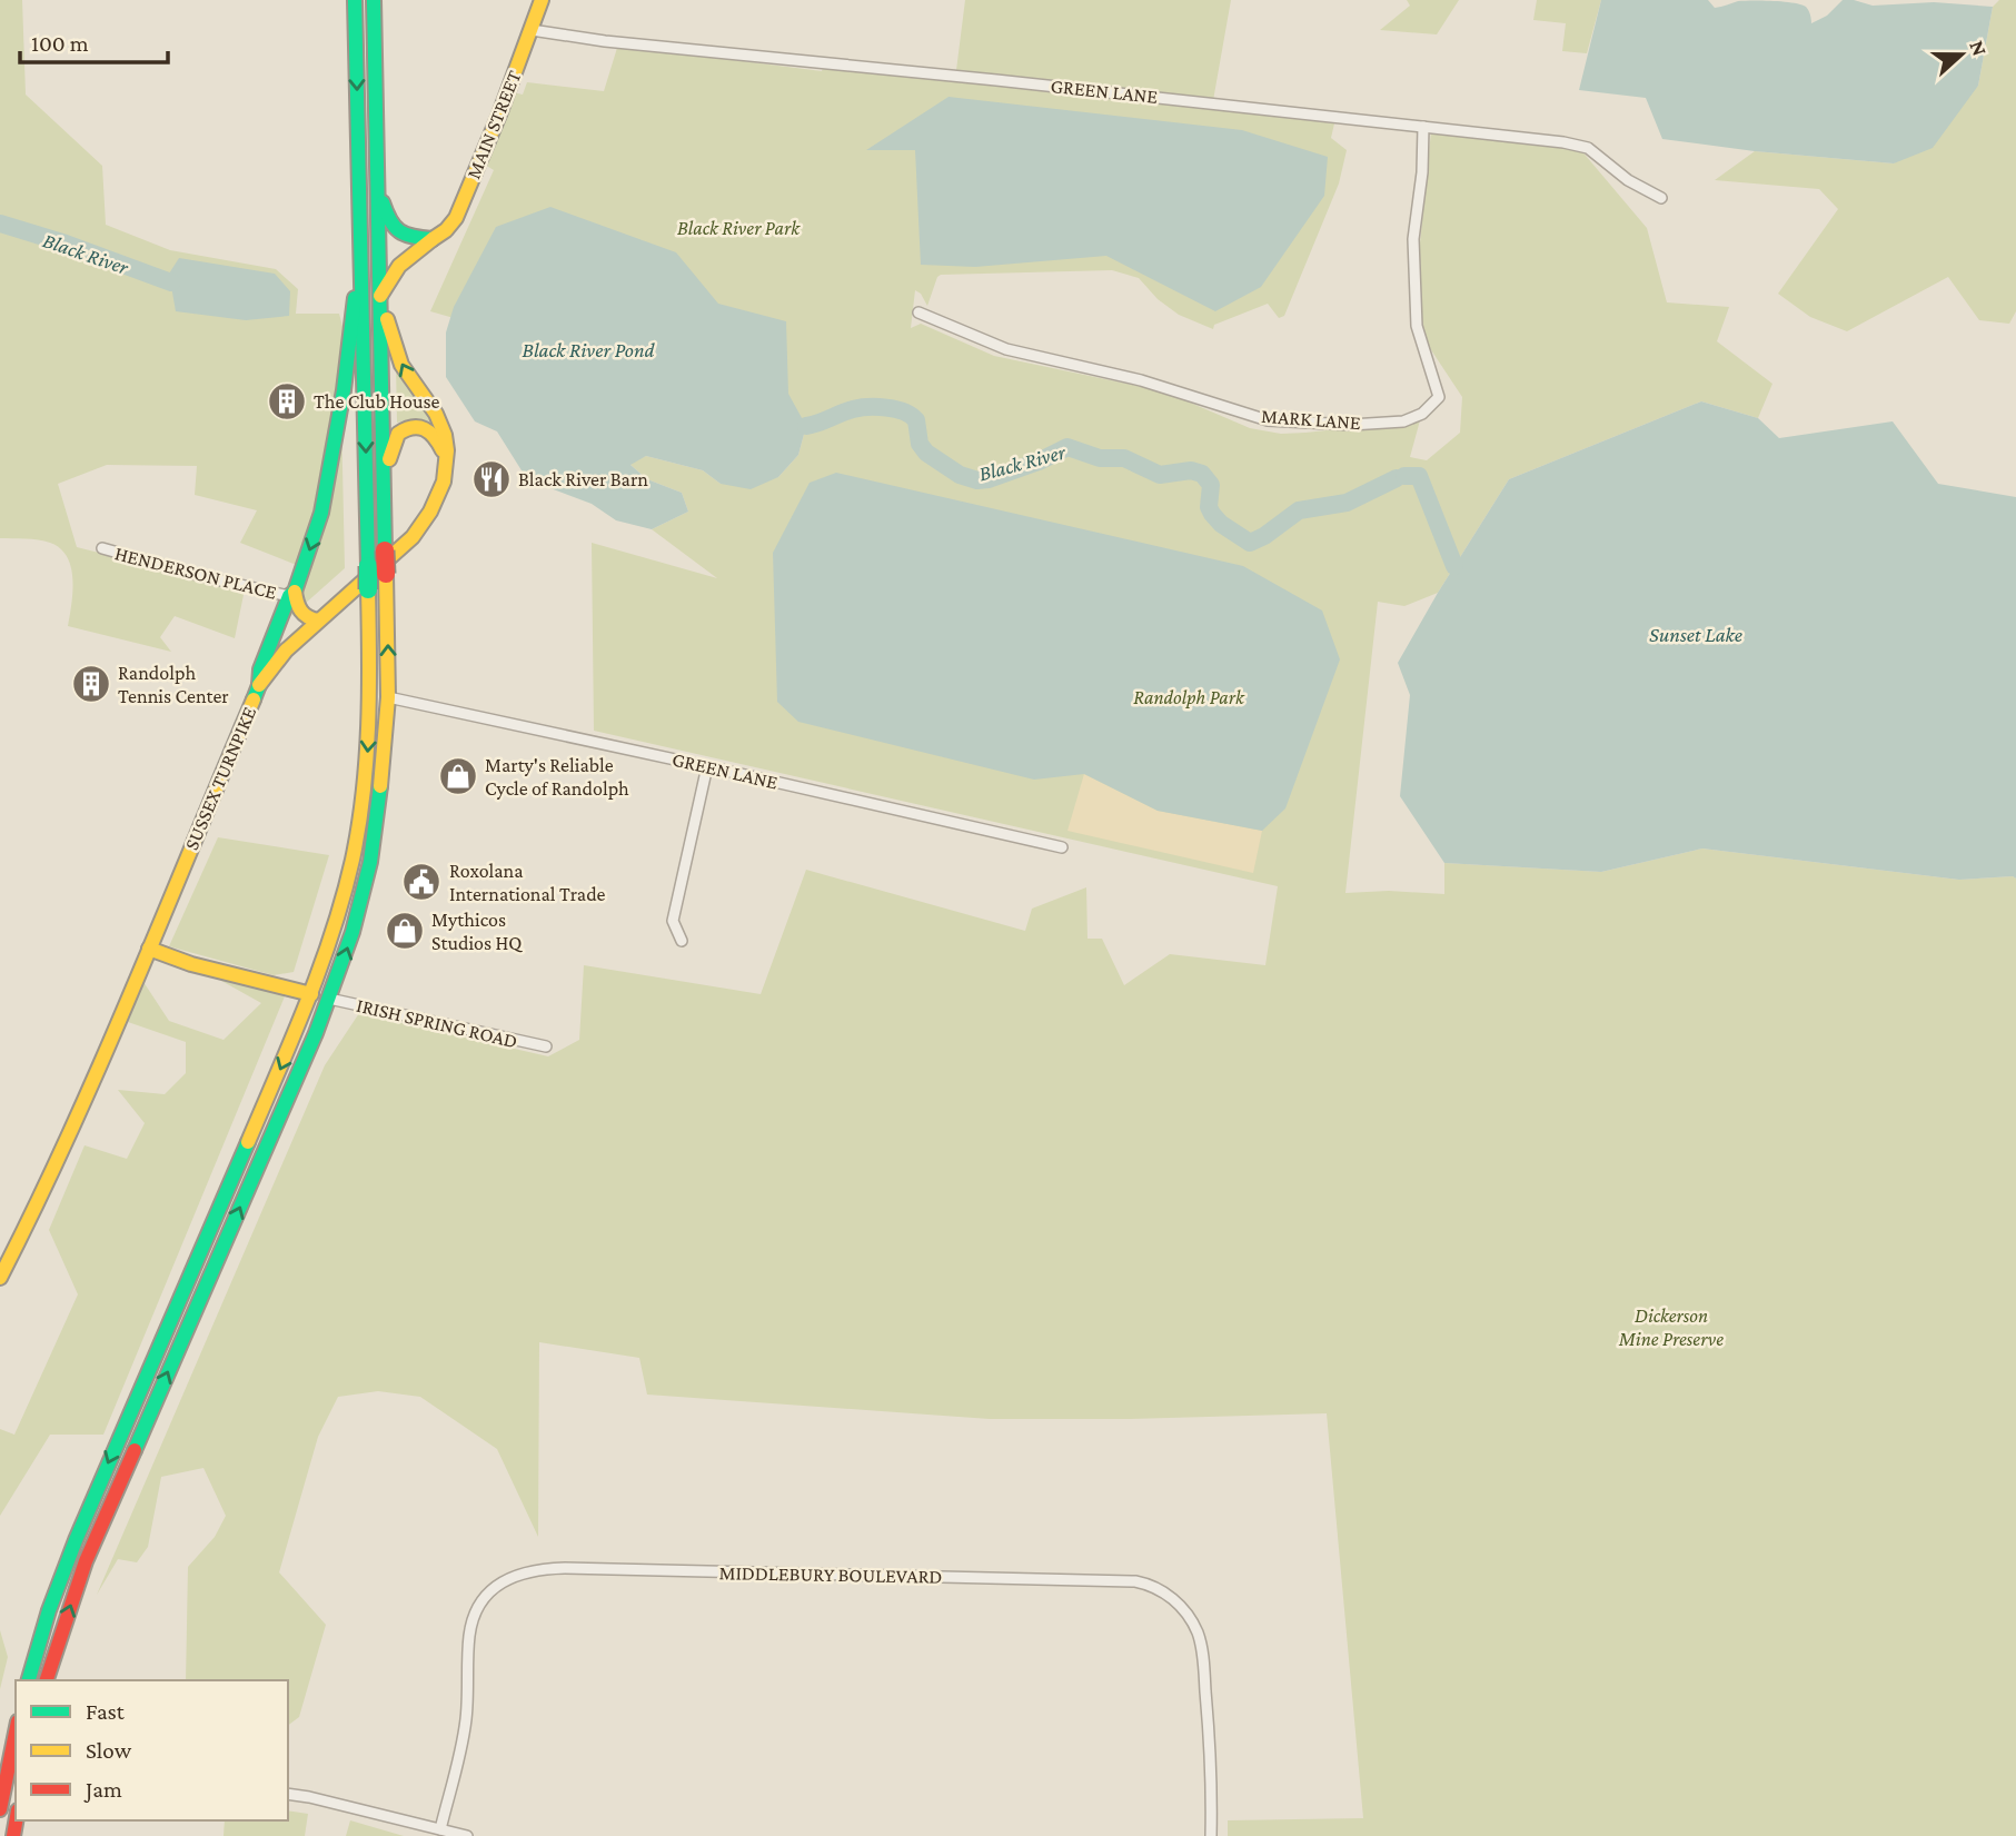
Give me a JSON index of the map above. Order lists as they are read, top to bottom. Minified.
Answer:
{"streets":{"main road":["MAIN STREET","SUSSEX TURNPIKE","IRISH SPRING ROAD"],"street":["GREEN LANE","MARK LANE","HENDERSON PLACE","MIDDLEBURY BOULEVARD"]},"crossings":[["GREEN LANE","MAIN STREET"],["GREEN LANE","MARK LANE"],["HENDERSON PLACE","SUSSEX TURNPIKE"],["SUSSEX TURNPIKE","IRISH SPRING ROAD"]],"water":["Black River","Black River Pond","Sunset Lake"],"parks":["Black River Park","Randolph Park","Dickerson Mine Preserve"],"places":{"building":["The Club House","Randolph Tennis Center"],"restaurant":["Black River Barn"],"shop":["Marty's Reliable Cycle of Randolph","Mythicos Studios HQ"],"public building":["Roxolana International Trade"]},"legend":["Fast","Slow","Jam"],"scale_bar":"100 m","north":"right"}
